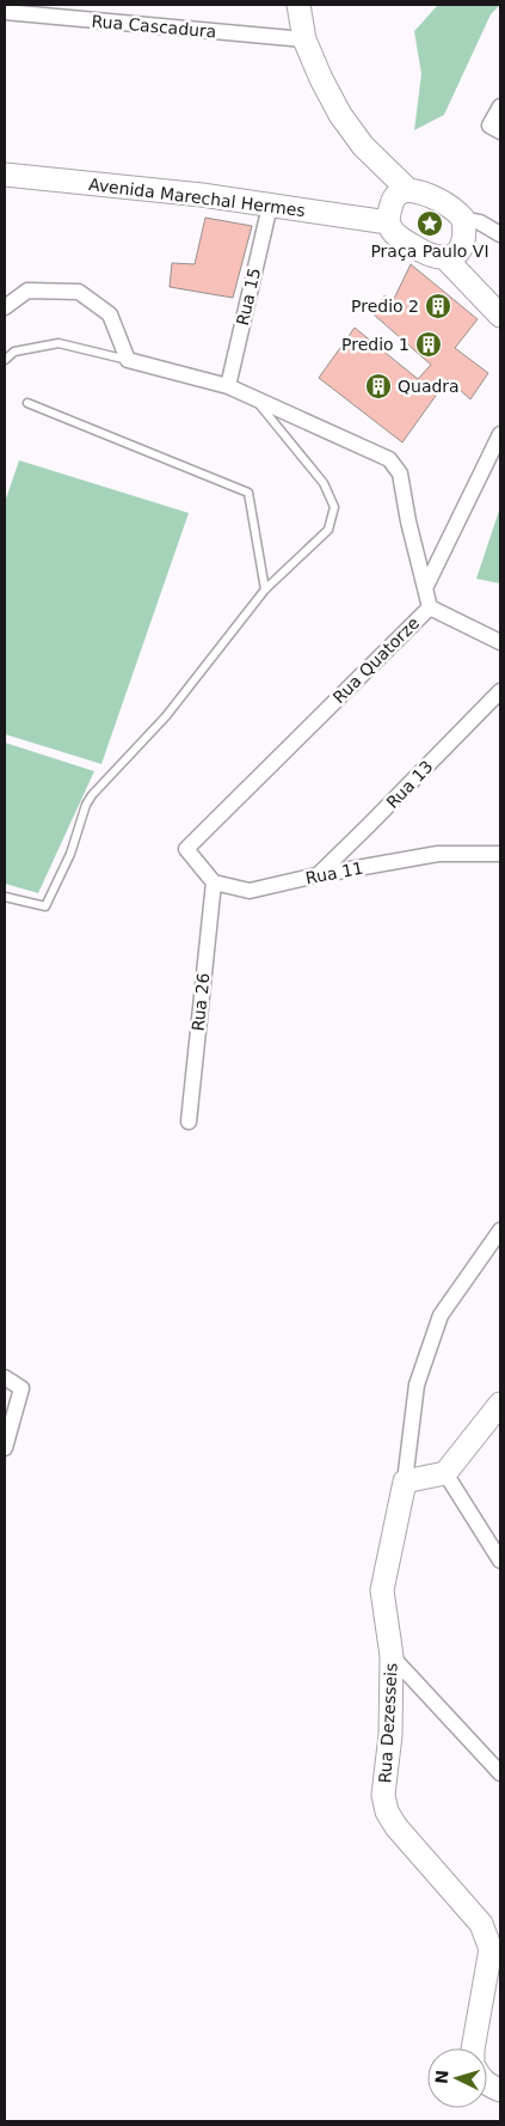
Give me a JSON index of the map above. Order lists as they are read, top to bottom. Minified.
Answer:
{"streets":{"street":["Rua Cascadura","Avenida Marechal Hermes","Rua 15","Rua Quatorze","Rua 13","Rua 11","Rua 26","Rua Dezesseis"]},"crossings":[["Avenida Marechal Hermes","Rua 15"],["Rua 15","Rua Quatorze"],["Rua Quatorze","Rua 11"],["Rua Quatorze","Rua 26"],["Rua 13","Rua 11"],["Rua 11","Rua 26"]],"places":{"place":["Praça Paulo VI"],"building":["Predio 2","Predio 1","Quadra"]},"north":"left"}
